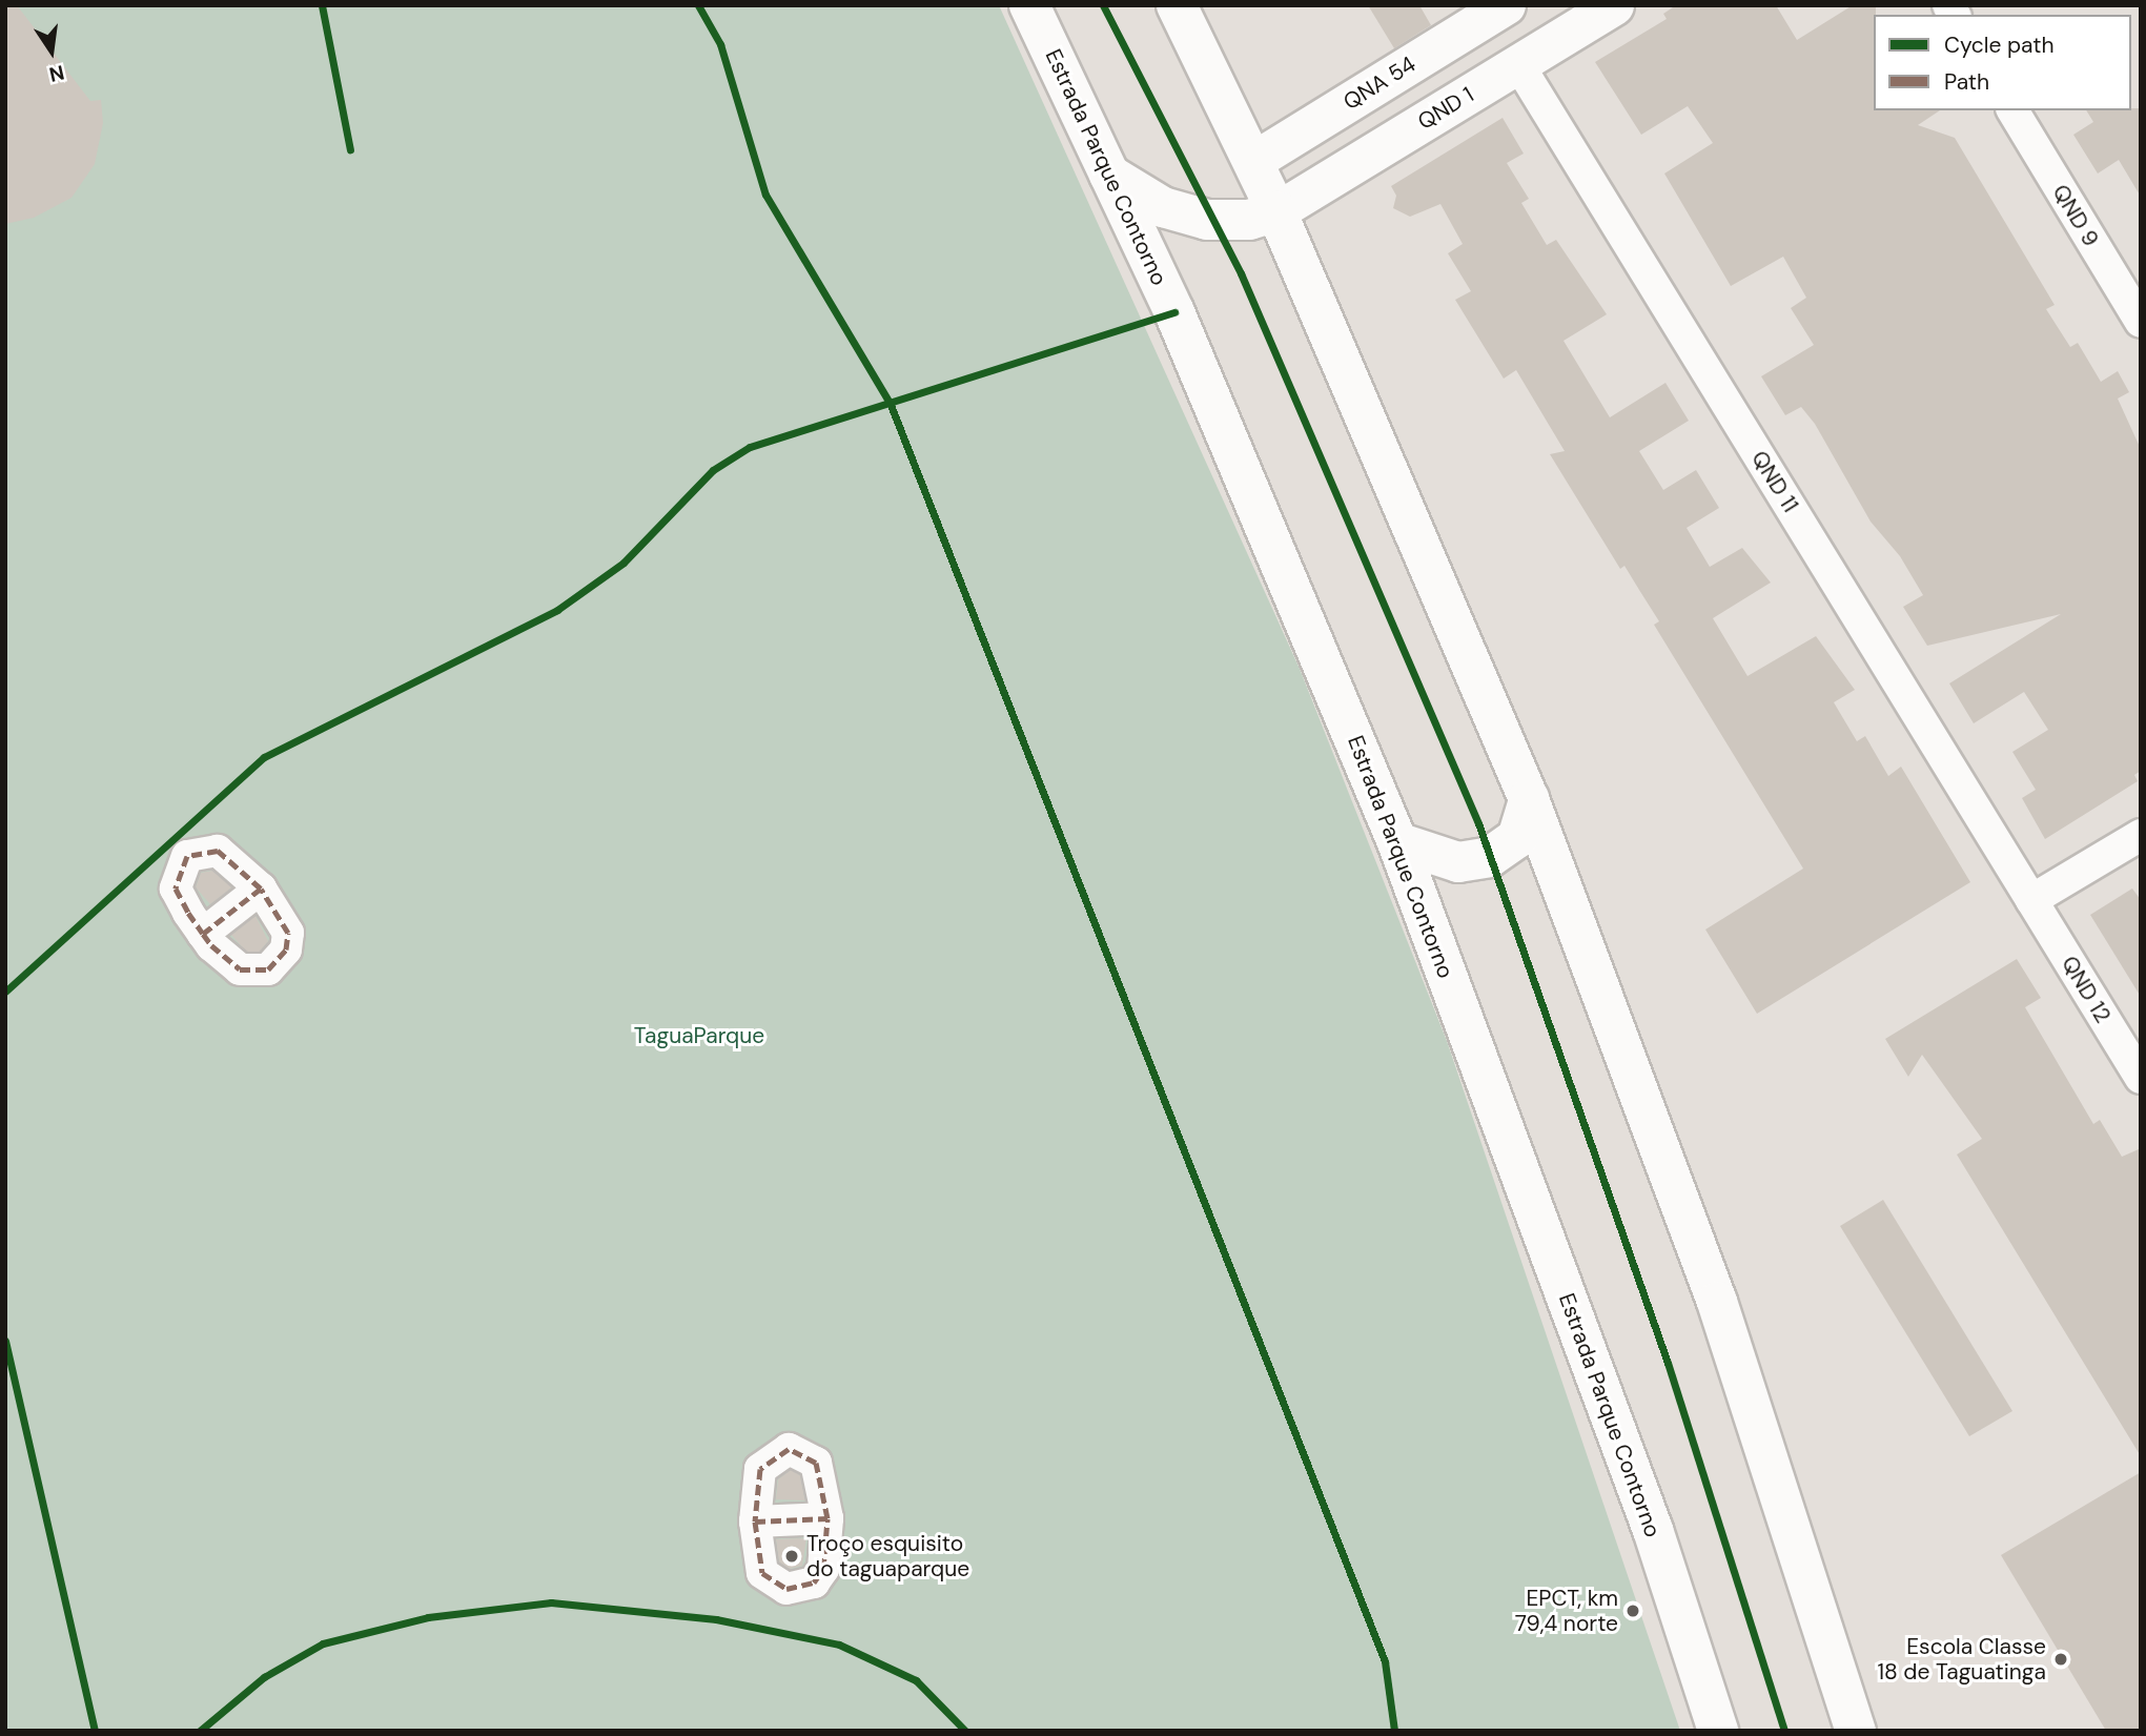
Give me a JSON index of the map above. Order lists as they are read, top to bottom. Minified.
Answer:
{"streets":{"highway":["Estrada Parque Contorno"],"main road":["QNA 54","QND 1"],"street":["QND 9","QND 11","QND 12"]},"crossings":[["QND 1","QND 11"],["QND 11","QND 12"]],"parks":["TaguaParque"],"places":["Troço esquisito do taguaparque","EPCT, km 79,4 norte","Escola Classe 18 de Taguatinga"],"legend":["Cycle path","Path"],"north":"bottom"}
